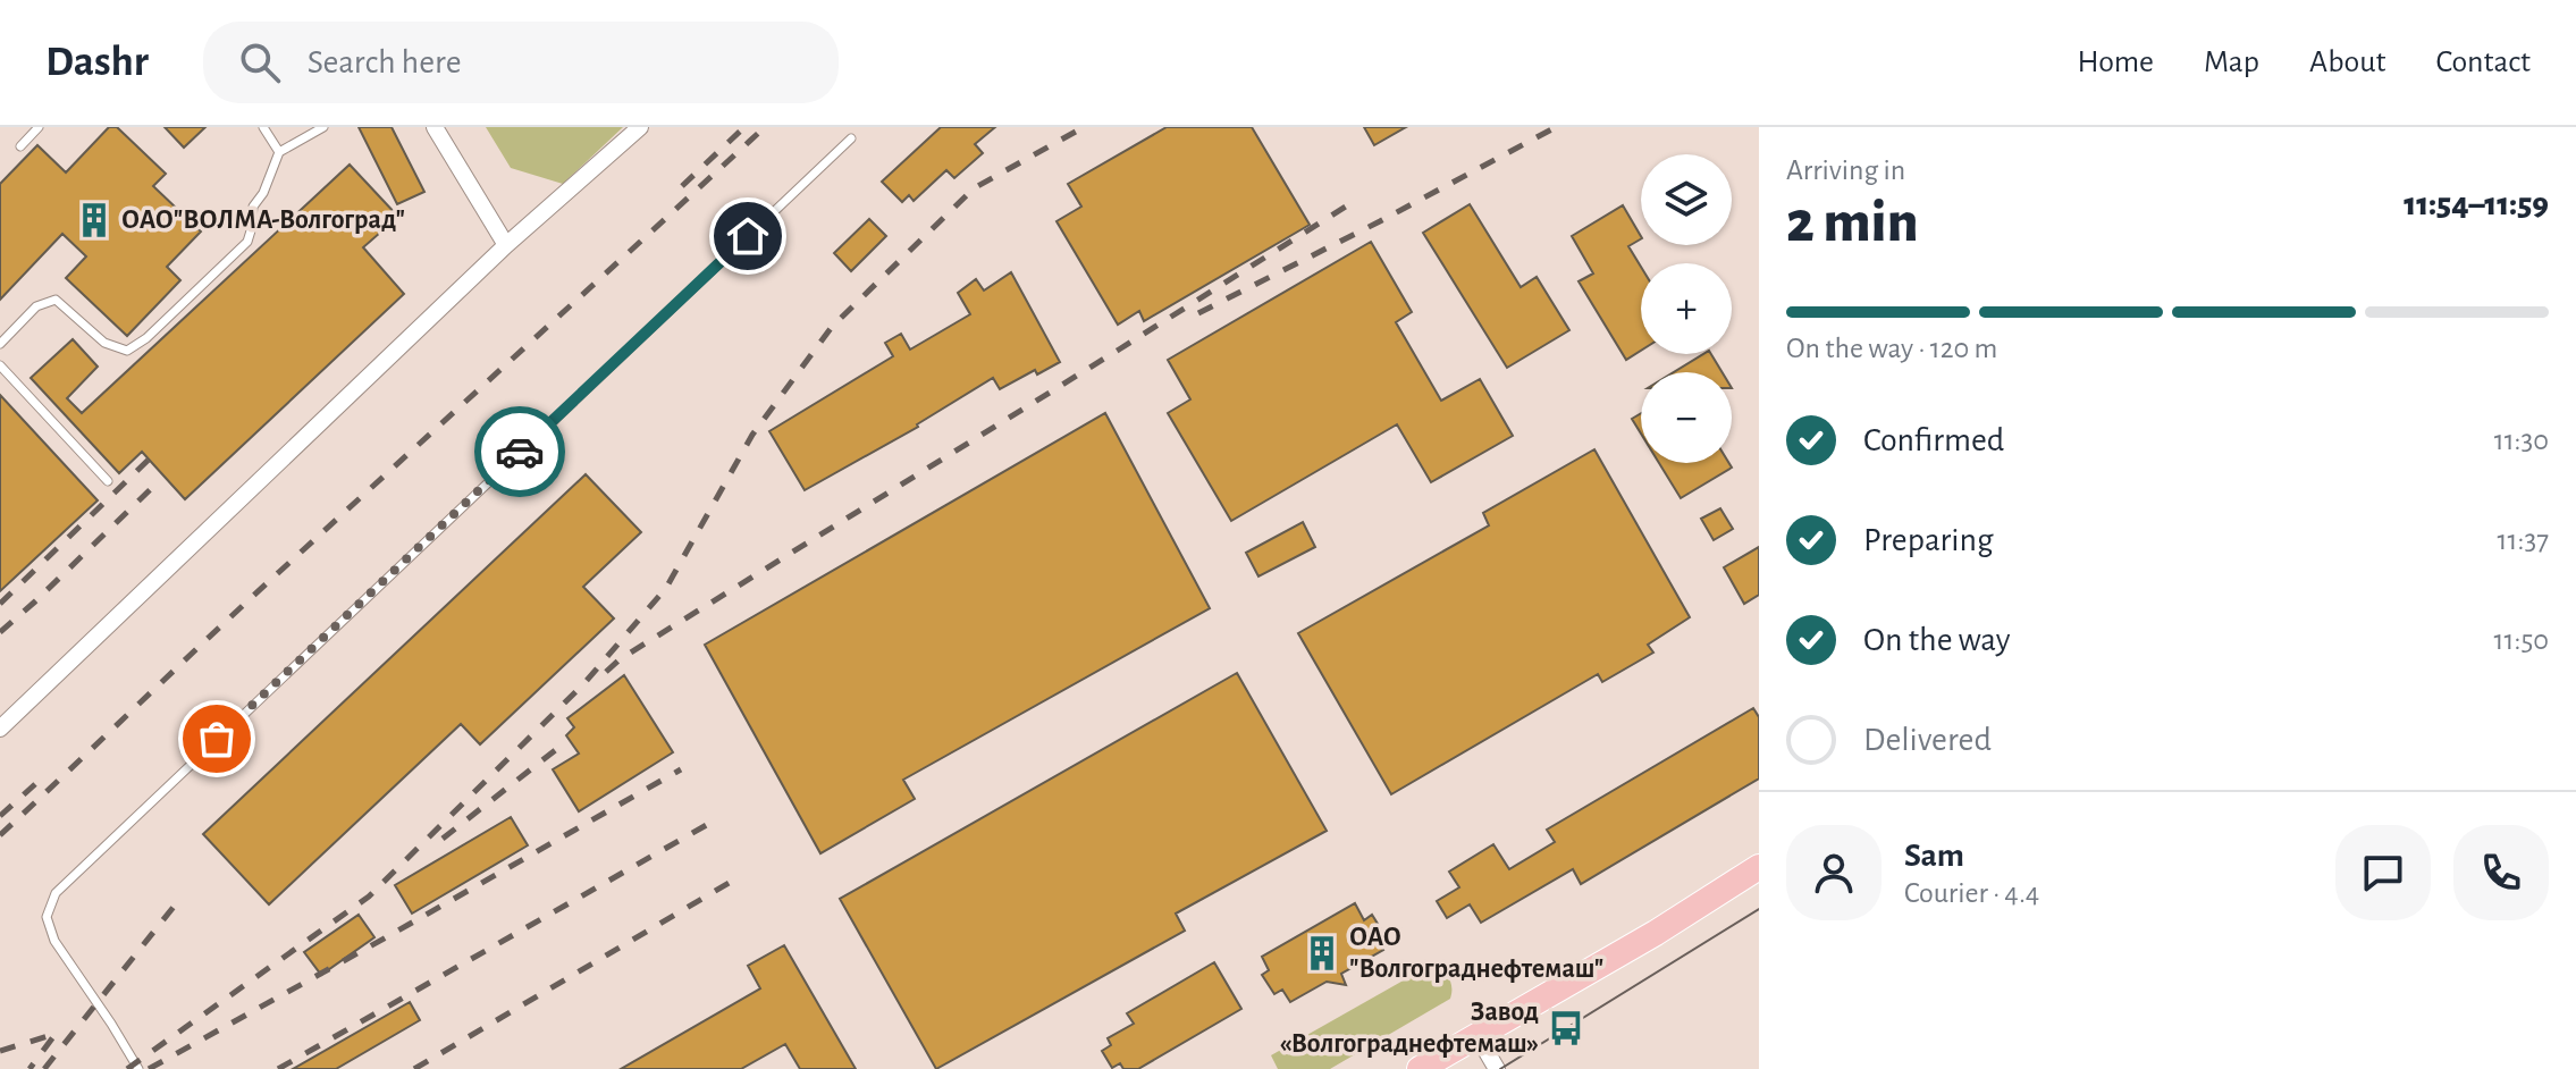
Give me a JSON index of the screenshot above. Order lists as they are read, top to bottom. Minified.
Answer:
{"places":{"building":["ОАО\"ВОЛМА-Волгоград\"","ОАО \"Волгограднефтемаш\""],"bus stop":["Завод «Волгограднефтемаш»"]},"page":{"header":"Dashr","search":"Search here","nav":["Home","Map","About","Contact"],"heading":["2 min","Arriving in","11:54–11:59"],"panel":["Sam","Courier · 4.4"],"map_buttons":["+","−"],"bar":"On the way · 120 m","list":[["Confirmed","11:30"],["Preparing","11:37"],["On the way","11:50"],"Delivered"]}}
